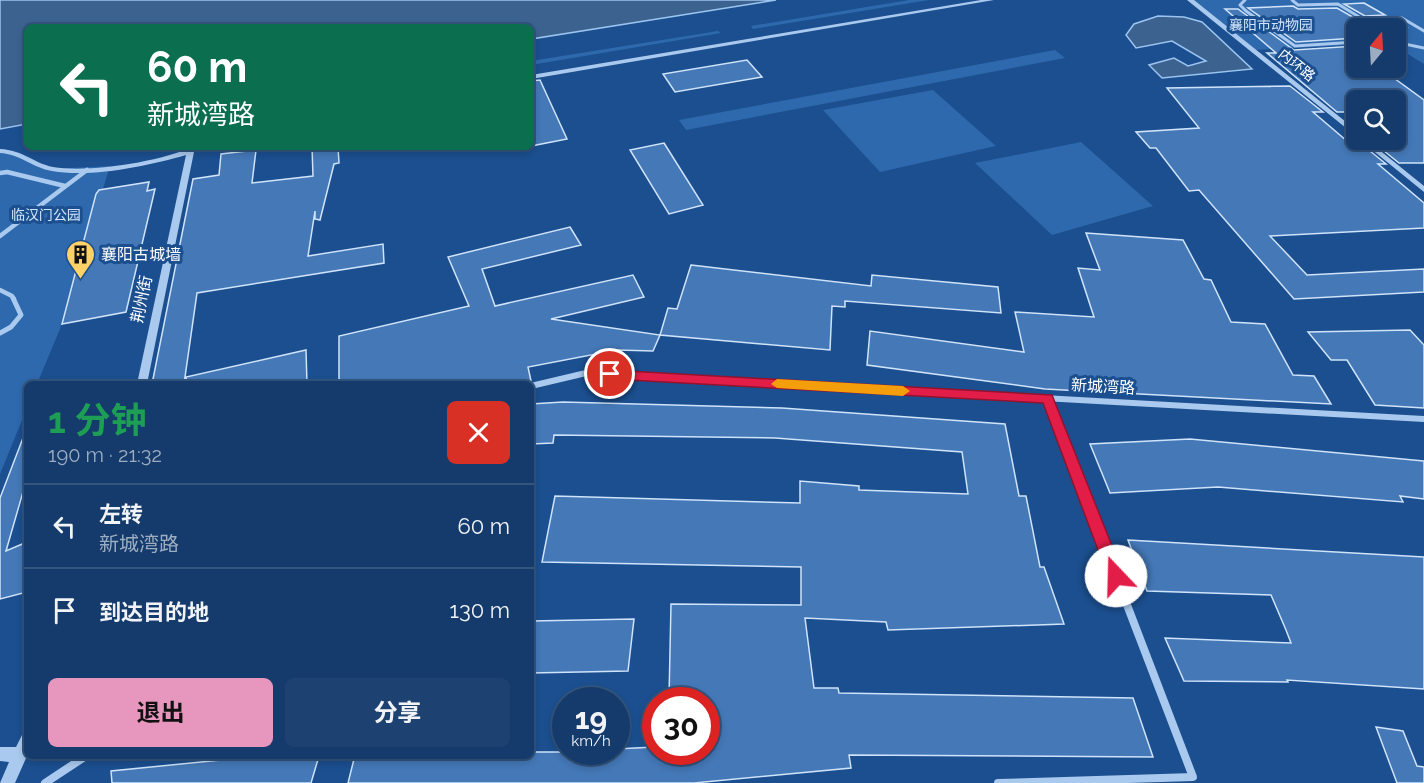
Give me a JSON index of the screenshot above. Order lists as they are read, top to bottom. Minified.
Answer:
{"streets":{"street":["内环路","荆州街","新城湾路"]},"parks":["襄阳市动物园","临汉门公园"],"places":{"building":["襄阳古城墙"]},"north":"top","page":{"turn":["60 m","新城湾路"],"heading":["1 分钟","190 m · 21:32"],"list":[{"name":"左转","note":"新城湾路","value":"60 m"},{"name":"到达目的地","value":"130 m"}],"buttons":["退出","分享"],"speed":"19 km/h","limit":"30"}}
